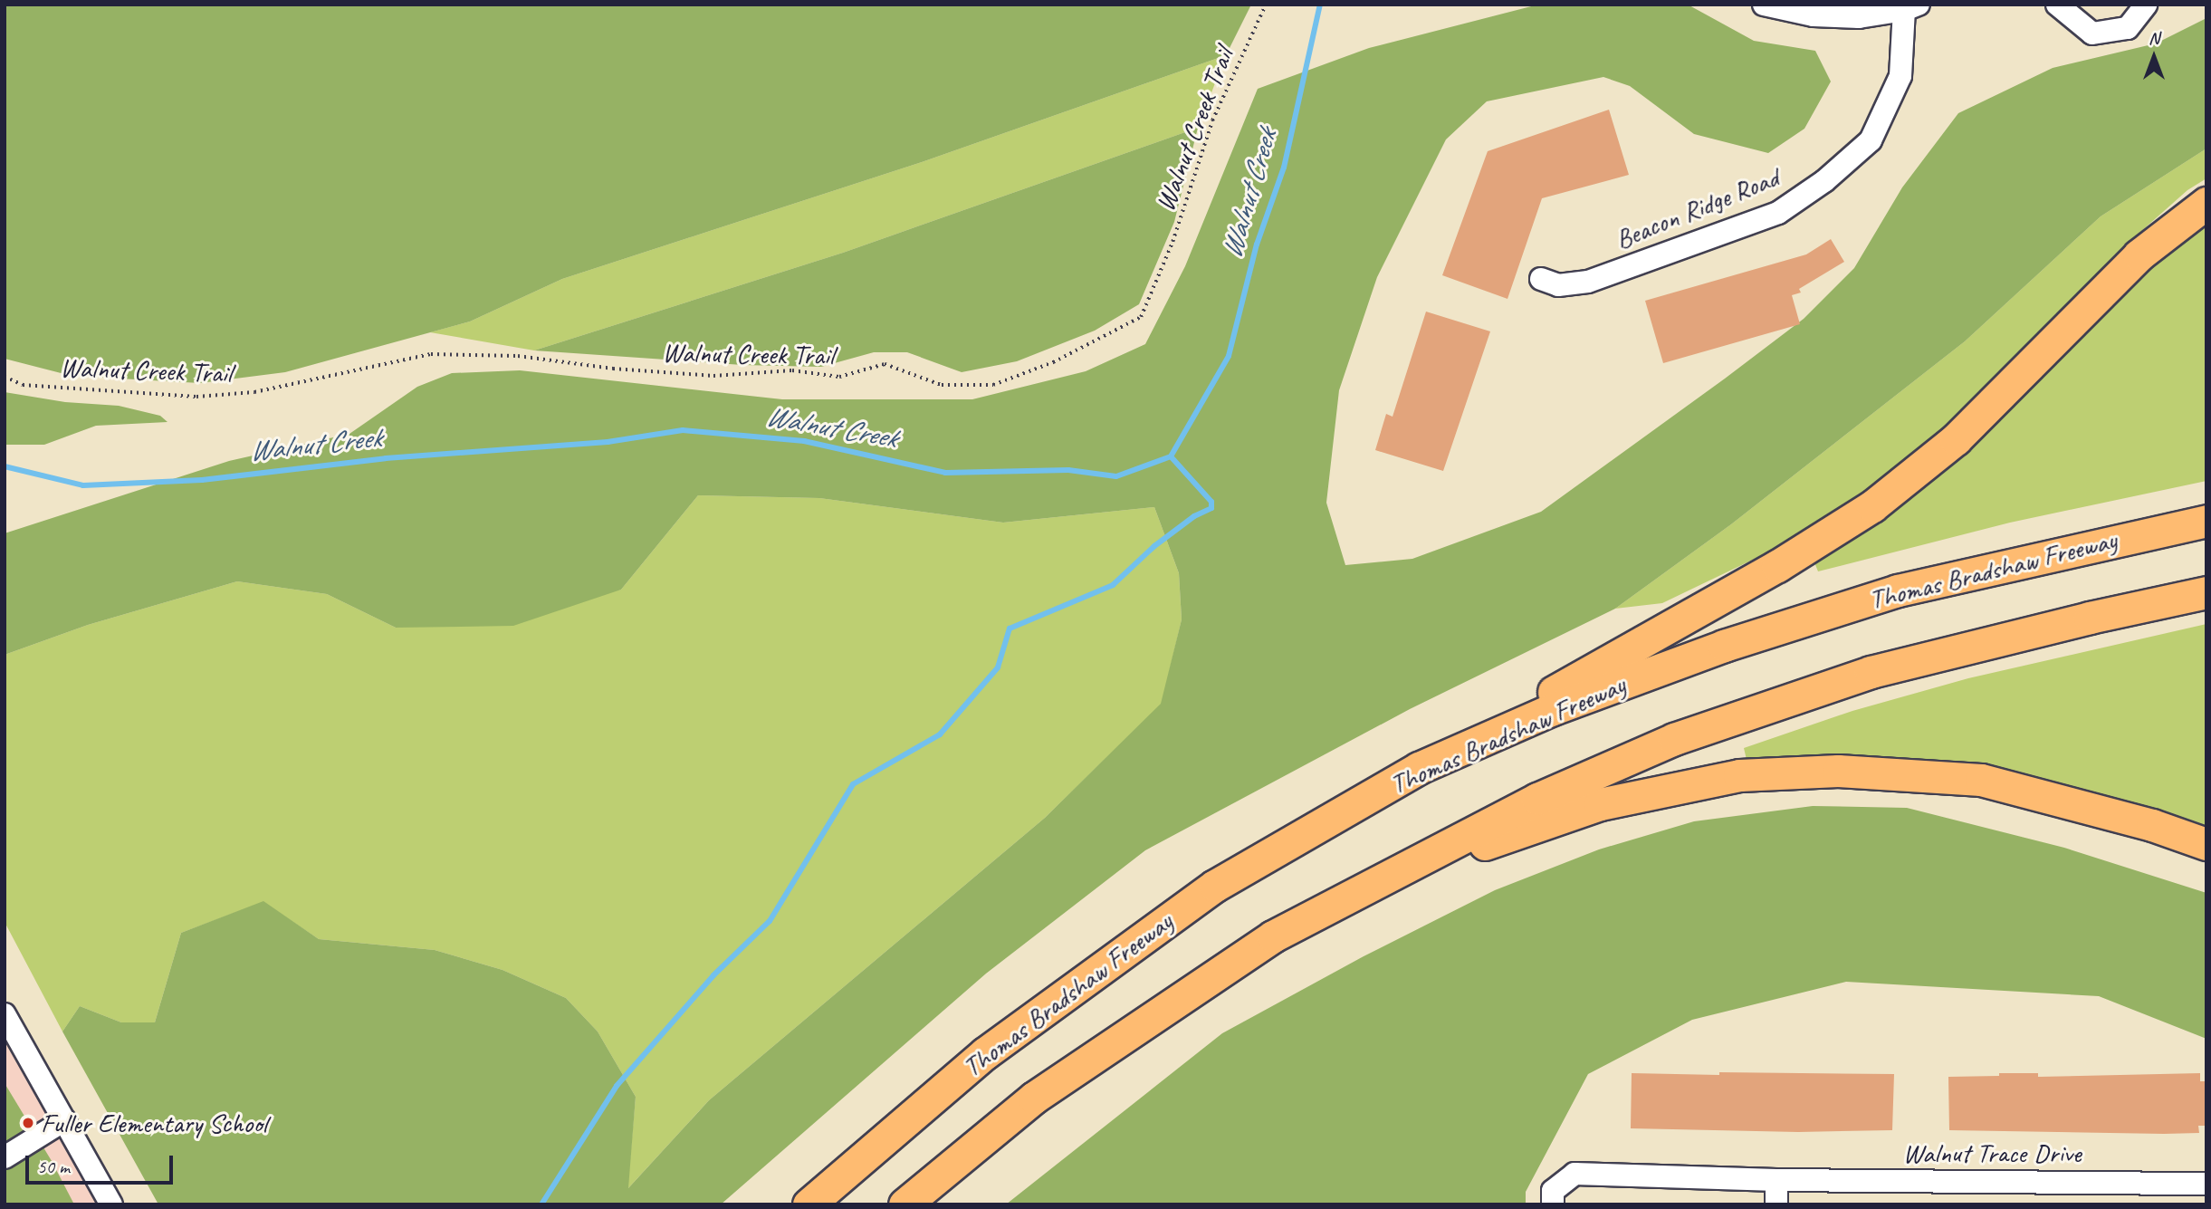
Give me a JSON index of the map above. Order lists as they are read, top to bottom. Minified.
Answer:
{"streets":{"highway":["Thomas Bradshaw Freeway"],"street":["Beacon Ridge Road","Walnut Trace Drive"],"path":["Walnut Creek Trail"]},"water":["Walnut Creek"],"places":["Fuller Elementary School"],"scale_bar":"50 m","north":"top"}
